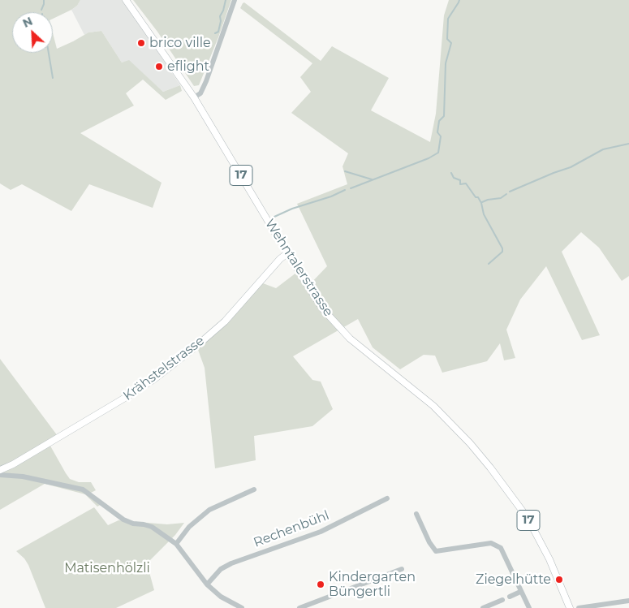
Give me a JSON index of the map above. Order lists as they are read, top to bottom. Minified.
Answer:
{"streets":{"main road":["17","Wehntalerstrasse","Krähstelstrasse"],"street":["Rechenbühl"]},"crossings":[["Wehntalerstrasse","Krähstelstrasse"]],"parks":["Matisenhölzli"],"places":["brico ville","eflight","Ziegelhütte","Kindergarten Büngertli"],"north":"top left"}
